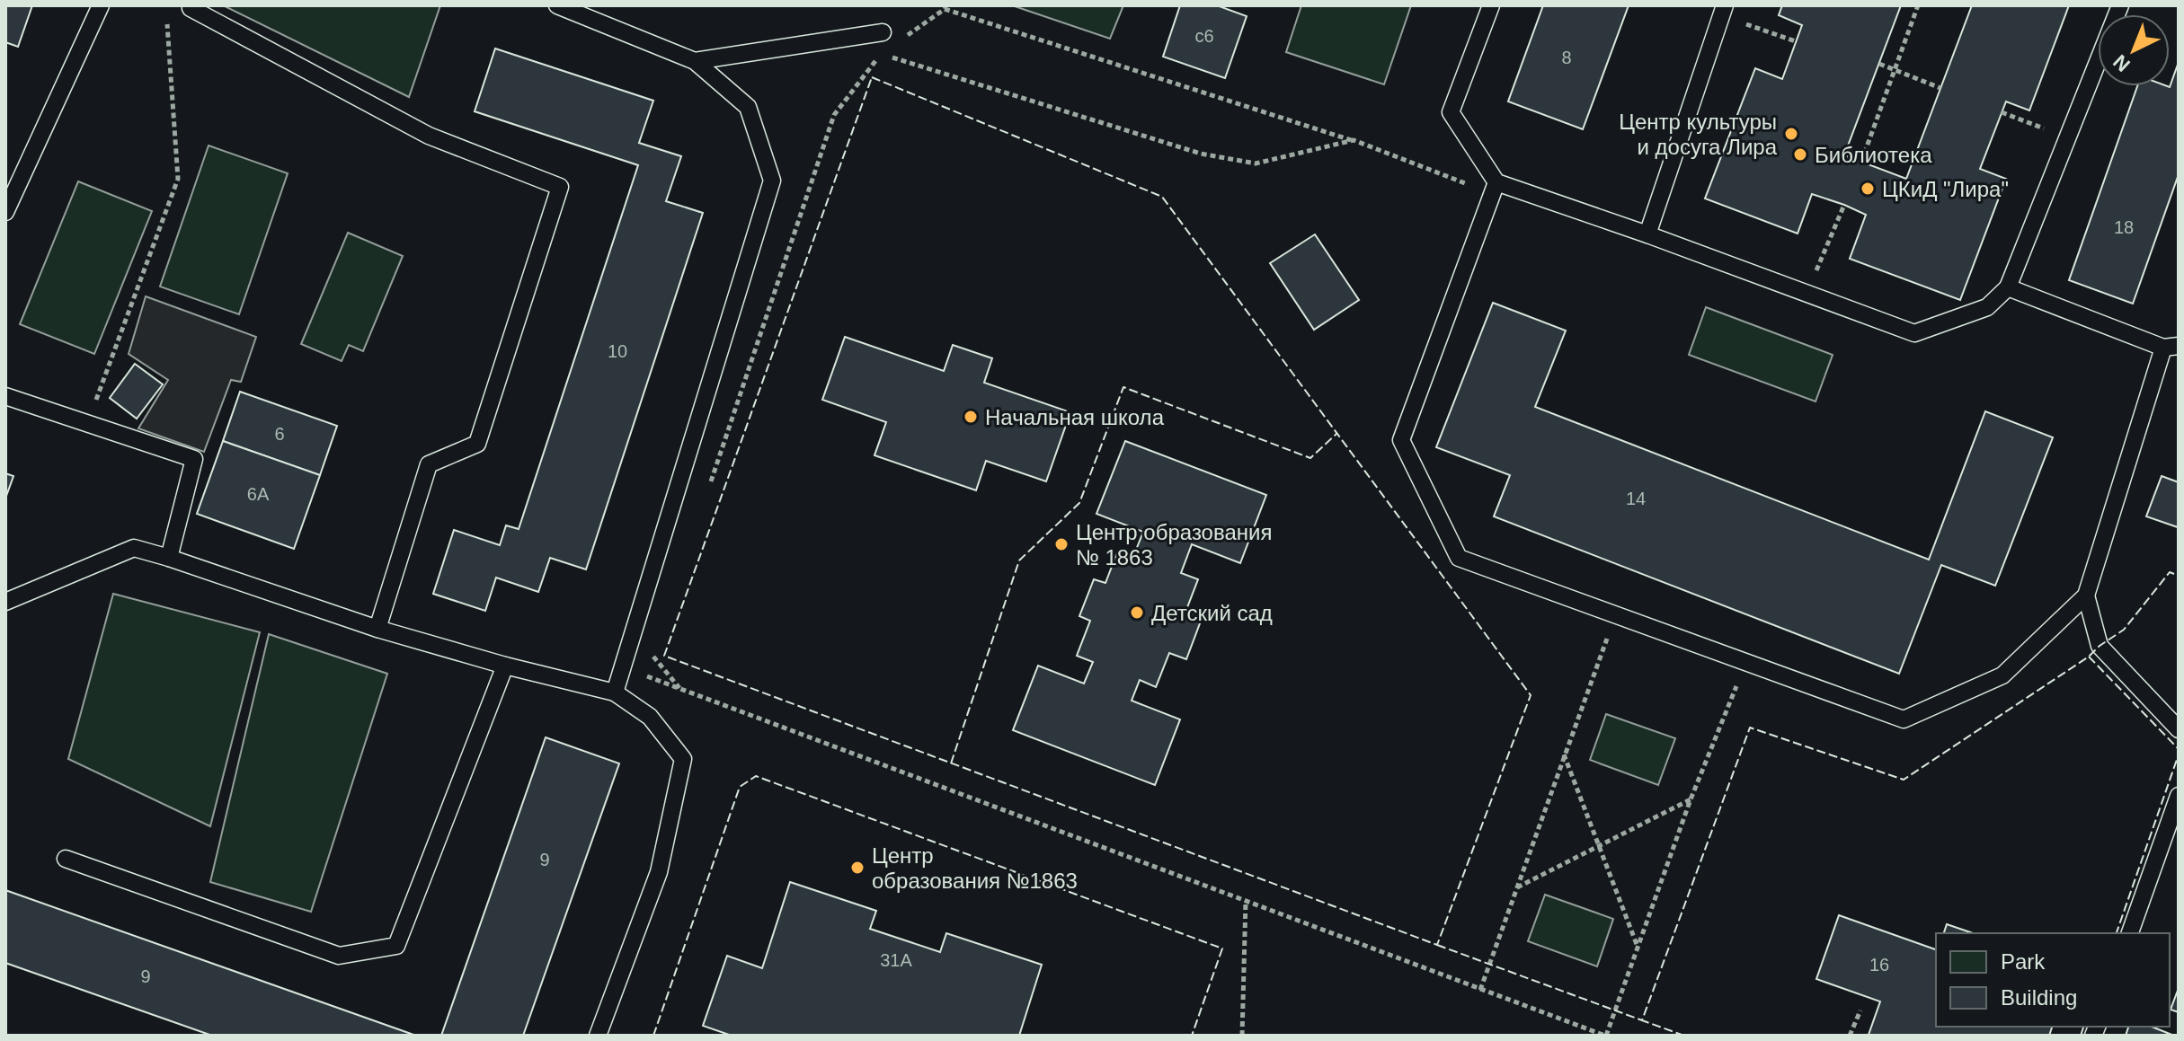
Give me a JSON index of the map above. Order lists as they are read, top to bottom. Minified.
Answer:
{"places":["Центр культуры и досуга Лира","Библиотека","ЦКиД \"Лира\"","Начальная школа","Центр образования № 1863","Детский сад","Центр образования №1863"],"house_numbers":["с6","8","18","10","6","6А","14","9","31А","16","9"],"legend":["Park","Building"],"north":"bottom left"}
